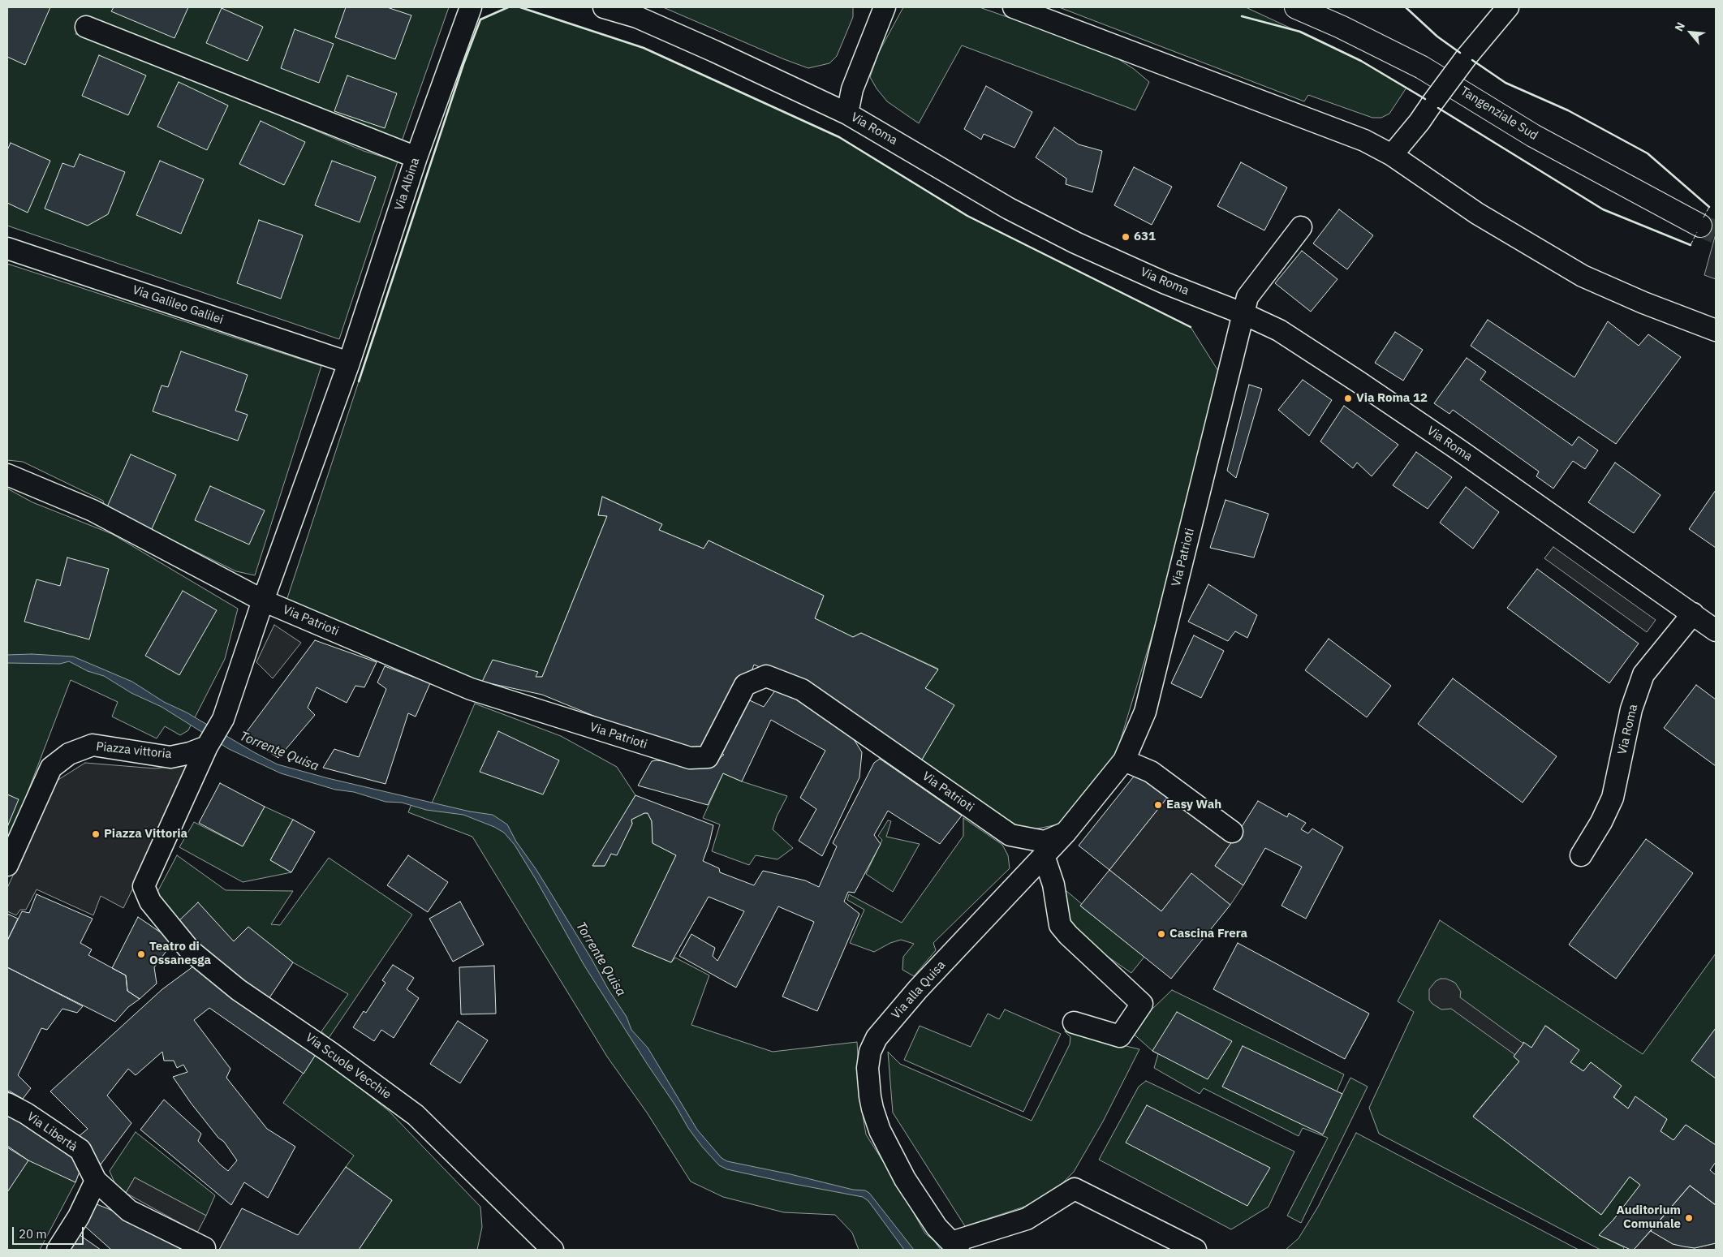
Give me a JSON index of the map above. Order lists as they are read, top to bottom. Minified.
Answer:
{"streets":{"highway":["Tangenziale Sud"],"street":["Via Roma","Via Albina","Via Galileo Galilei","Via Patrioti","Piazza vittoria","Via alla Quisa","Via Scuole Vecchie","Via Libertà"]},"crossings":[["Via Roma","Via Patrioti"],["Via Albina","Via Galileo Galilei"],["Via Albina","Via Patrioti"],["Via Albina","Piazza vittoria"],["Via Albina","Via Scuole Vecchie"],["Via Patrioti","Via alla Quisa"]],"water":["Torrente Quisa"],"places":["631","Via Roma 12","Easy Wah","Piazza Vittoria","Cascina Frera","Teatro di Ossanesga","Auditorium Comunale"],"scale_bar":"20 m","north":"top left"}
